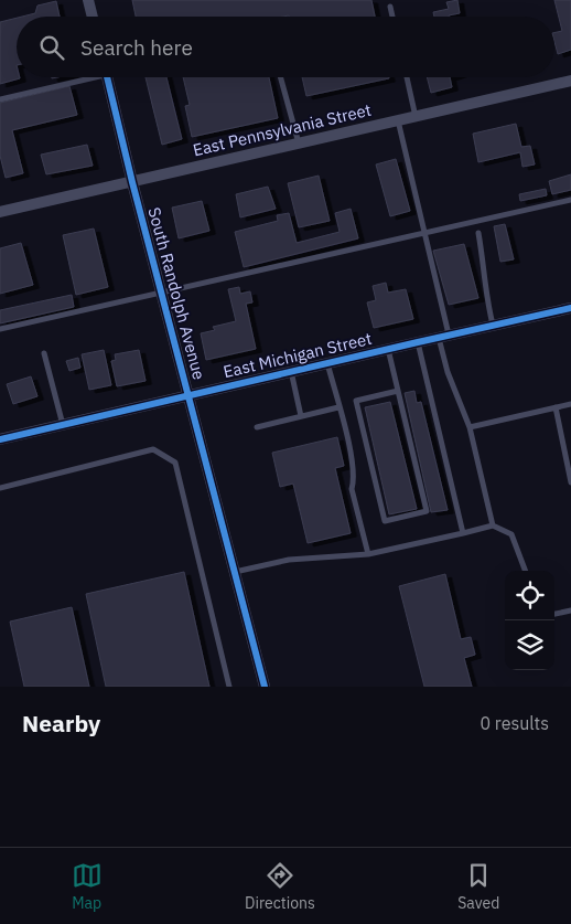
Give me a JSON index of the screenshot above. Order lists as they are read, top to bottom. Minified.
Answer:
{"streets":{"street":["East Pennsylvania Street","South Randolph Avenue","East Michigan Street"]},"crossings":[["East Pennsylvania Street","South Randolph Avenue"],["South Randolph Avenue","East Michigan Street"]],"page":{"search":"Search here","heading":["Nearby","0 results"],"nav":["Map","Directions","Saved"]}}
